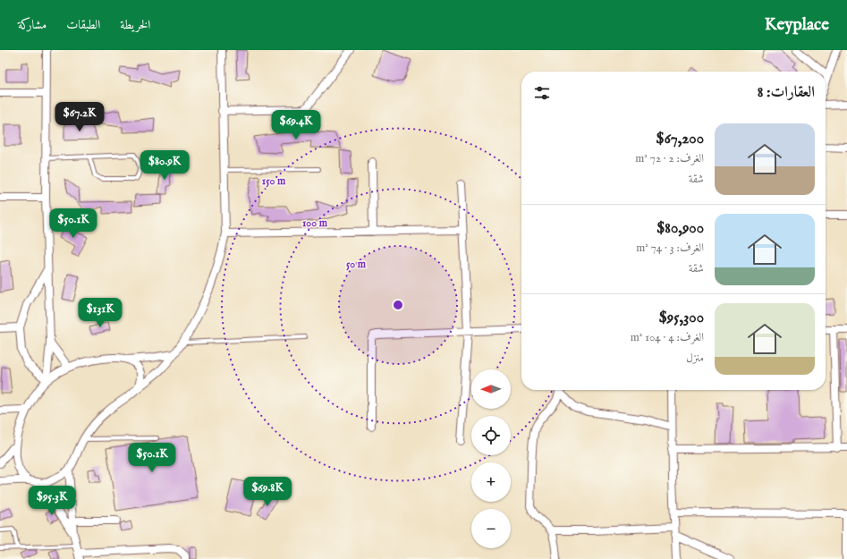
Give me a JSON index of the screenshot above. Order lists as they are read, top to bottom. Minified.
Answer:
{"north":"left","page":{"header":"Keyplace","nav":["الخريطة","الطبقات","مشاركة"],"heading":"العقارات: 8","price":["$67.2K","$69.4K","$80.9K","$50.1K","$131K","$50.1K","$69.8K","$95.3K"],"list":[{"name":"$67,200","note":"الغرف: 2 · 72 m² · شقة"},{"name":"$80,900","note":"الغرف: 3 · 74 m² · شقة"},{"name":"$95,300","note":"الغرف: 4 · 104 m² · منزل"}],"map_buttons":["+","−"]},"rings":["150 m","100 m","50 m"]}
